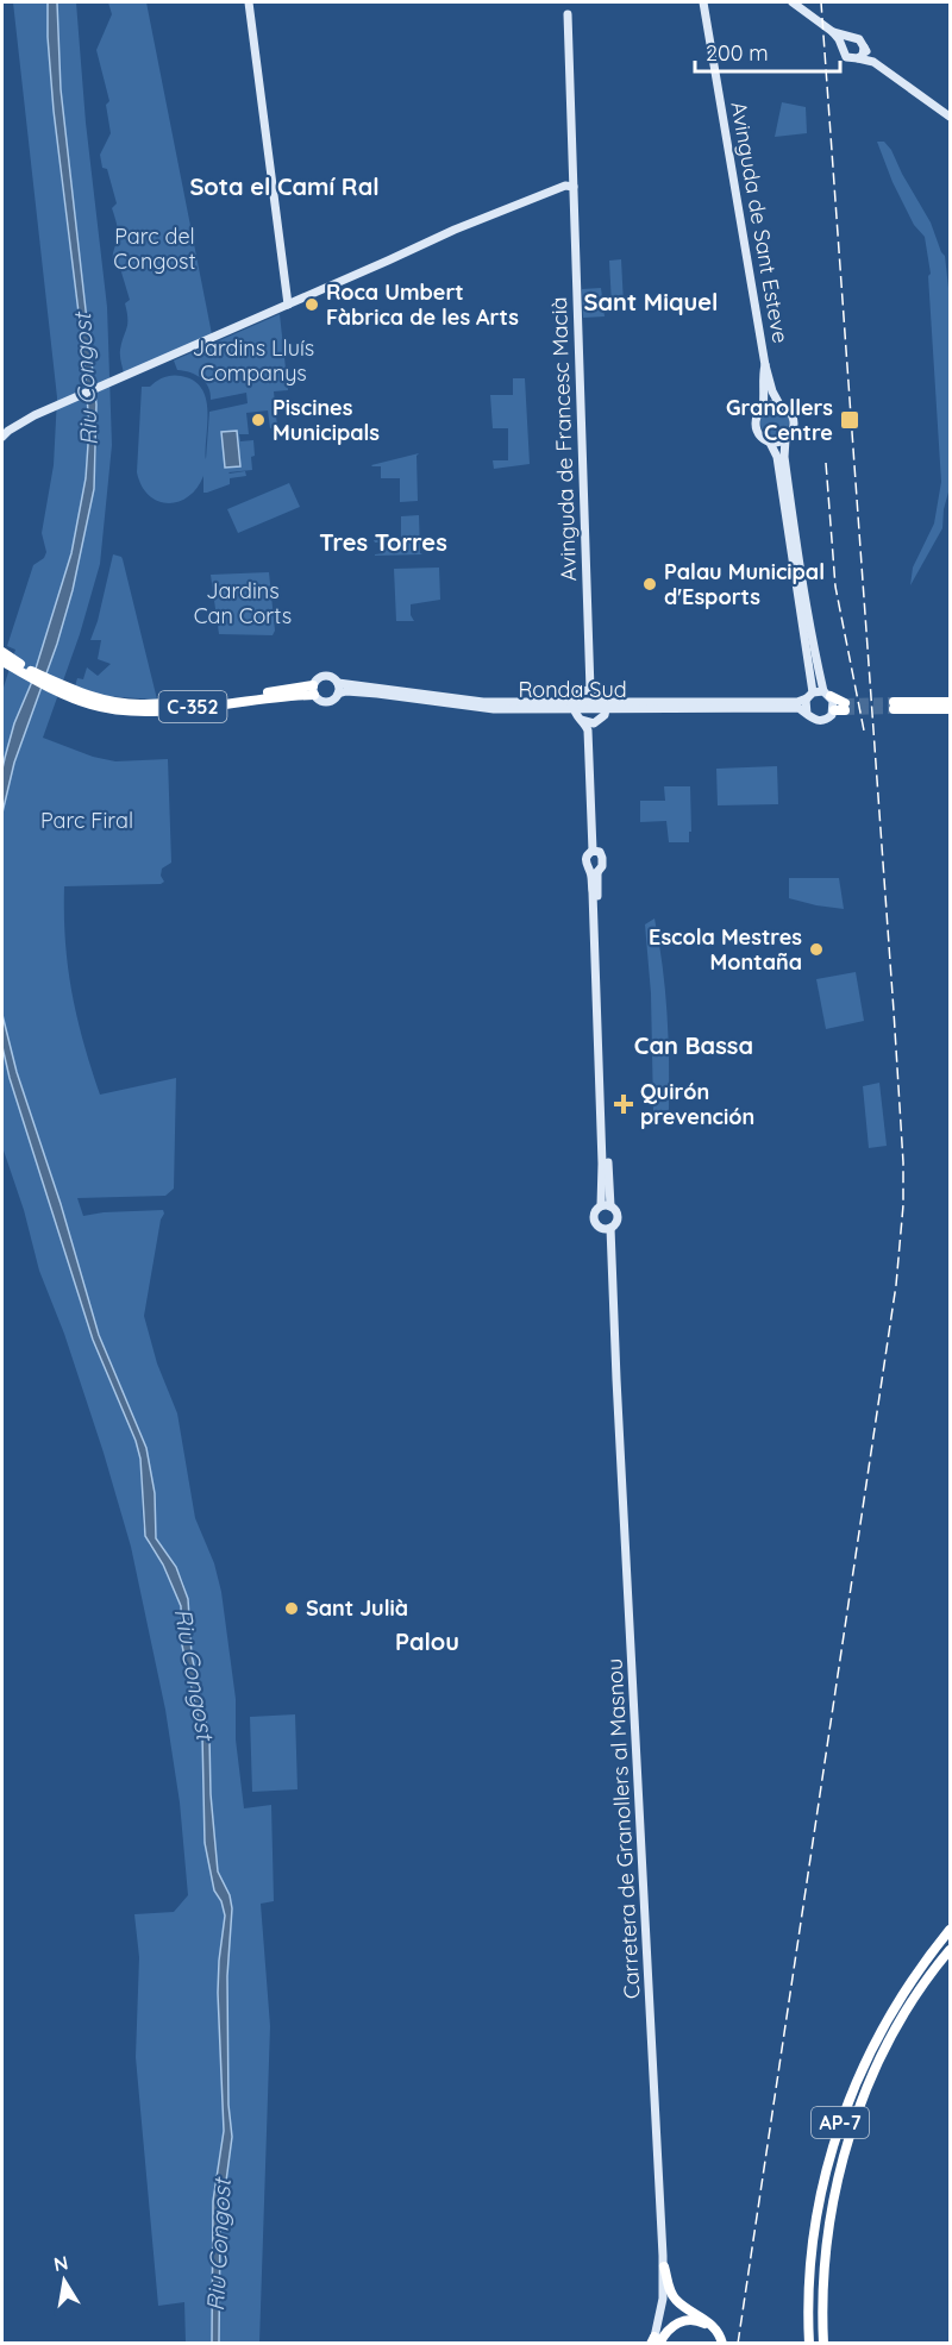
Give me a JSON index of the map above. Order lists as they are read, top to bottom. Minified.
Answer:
{"streets":{"highway":["C-352","AP-7"],"street":["Avinguda de Sant Esteve","Avinguda de Francesc Macià","Ronda Sud","Carretera de Granollers al Masnou"]},"crossings":[["Ronda Sud","C-352"]],"districts":["Sota el Camí Ral","Sant Miquel","Tres Torres","Can Bassa","Palou"],"water":["Riu Congost"],"parks":["Parc del Congost","Jardins Lluís Companys","Jardins Can Corts","Parc Firal"],"places":{"other":["Roca Umbert Fàbrica de les Arts","Piscines Municipals","Palau Municipal d'Esports","Escola Mestres Montaña","Sant Julià"],"transit":["Granollers Centre"],"health":["Quirón prevención"]},"scale_bar":"200 m","north":"top"}
